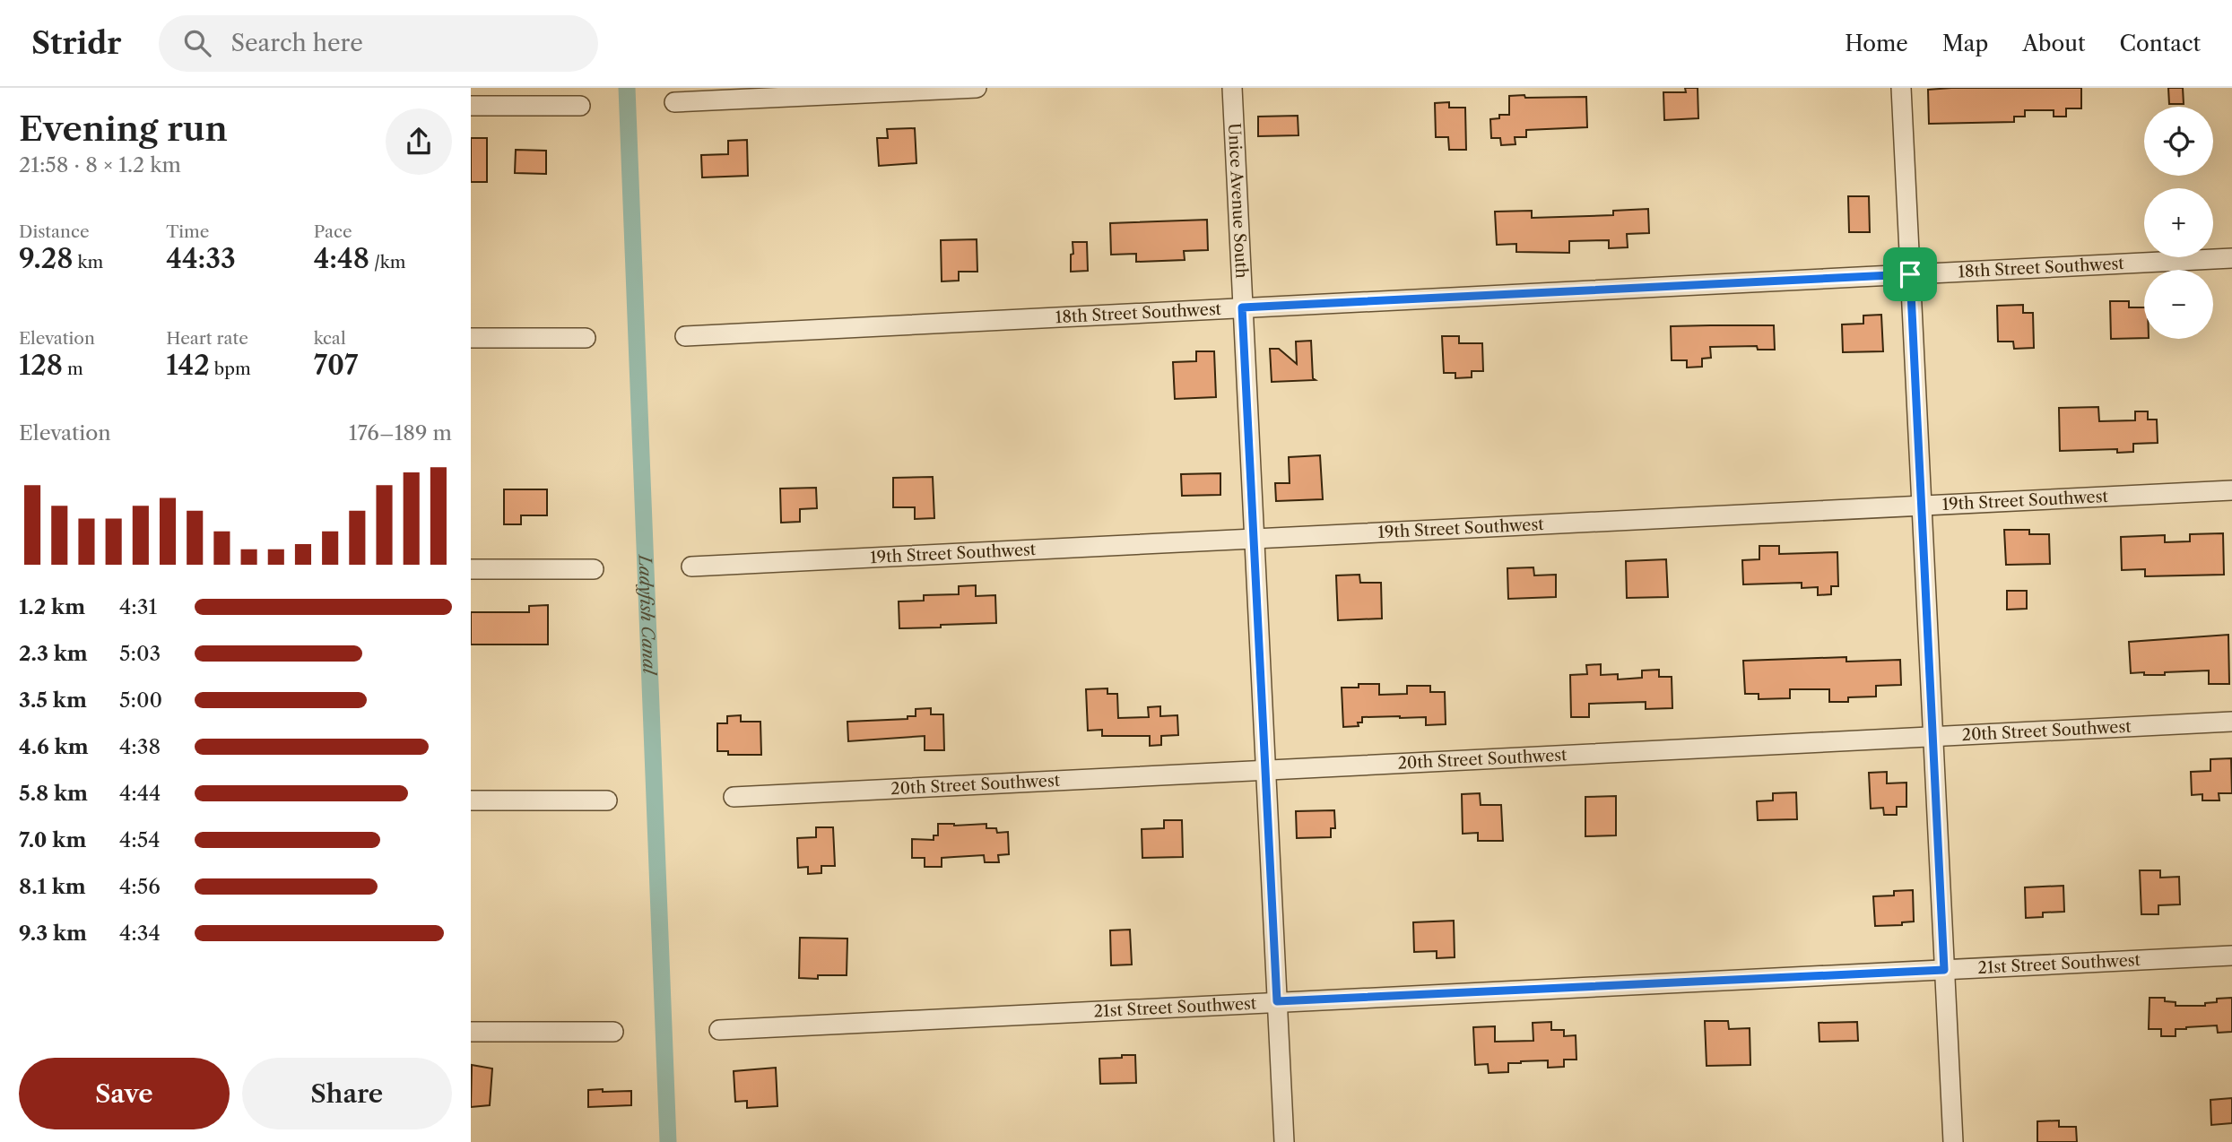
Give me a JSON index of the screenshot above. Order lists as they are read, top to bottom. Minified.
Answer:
{"streets":{"street":["Unice Avenue South","18th Street Southwest","19th Street Southwest","20th Street Southwest","21st Street Southwest"]},"crossings":[["Unice Avenue South","18th Street Southwest"],["Unice Avenue South","19th Street Southwest"],["Unice Avenue South","20th Street Southwest"],["Unice Avenue South","21st Street Southwest"]],"water":["Ladyfish Canal"],"page":{"header":"Stridr","search":"Search here","nav":["Home","Map","About","Contact"],"heading":["Evening run","21:58 · 8 × 1.2 km"],"map_buttons":["+","−"],"stats":[["Distance","9.28 km"],["Time","44:33"],["Pace","4:48 /km"],["Elevation","128 m"],["Heart rate","142 bpm"],["kcal","707"]],"chart":["Elevation","176–189 m"],"list":[{"name":"1.2 km","note":"4:31"},{"name":"2.3 km","note":"5:03"},{"name":"3.5 km","note":"5:00"},{"name":"4.6 km","note":"4:38"},{"name":"5.8 km","note":"4:44"},{"name":"7.0 km","note":"4:54"},{"name":"8.1 km","note":"4:56"},{"name":"9.3 km","note":"4:34"}],"buttons":["Save","Share"]}}
